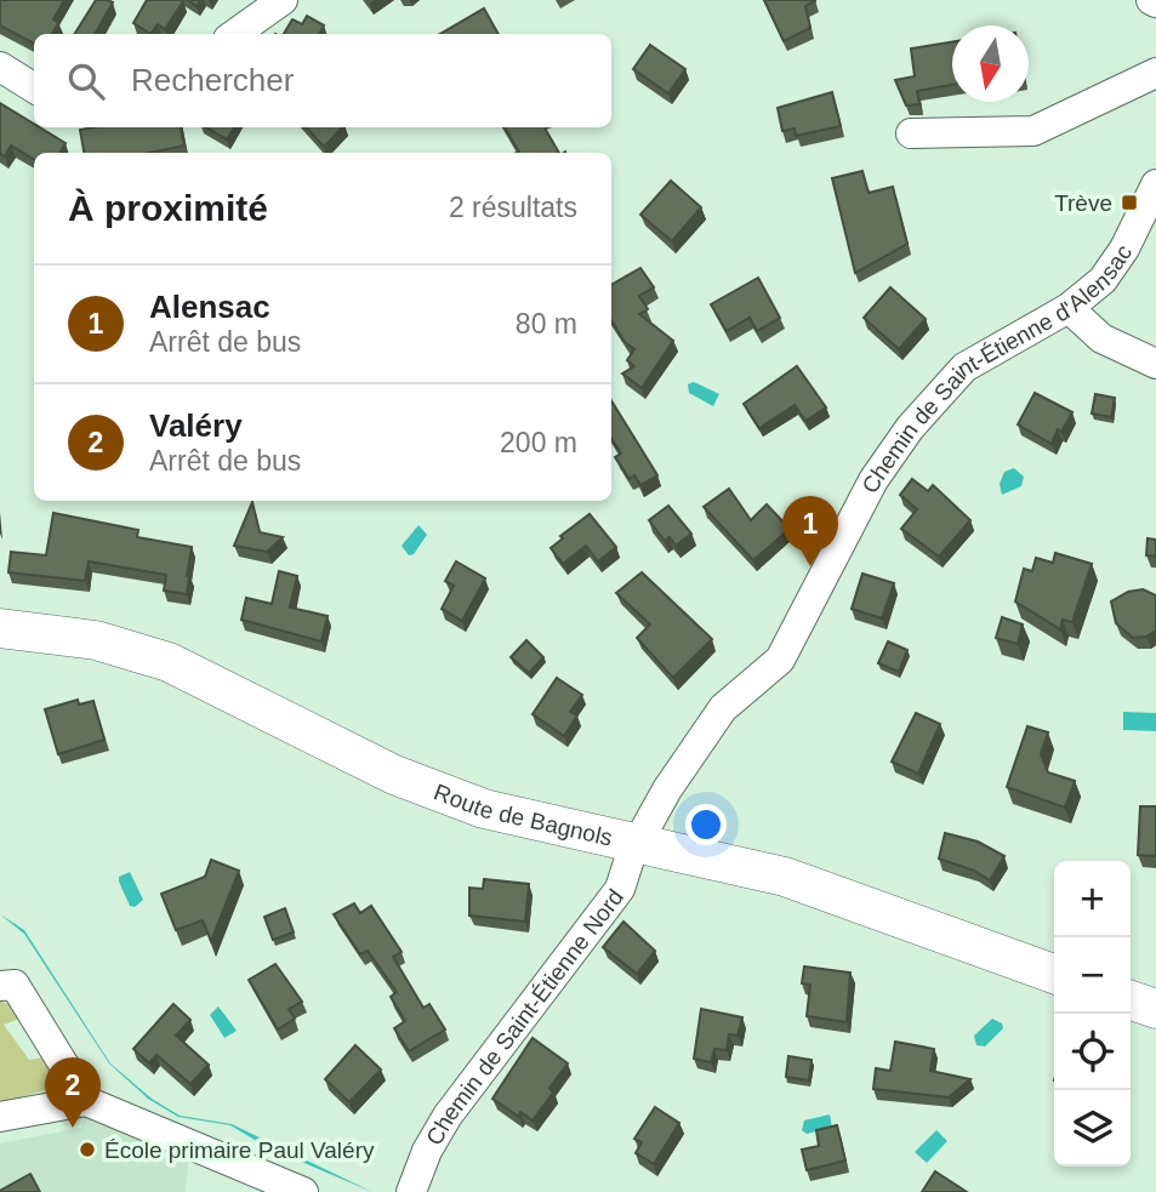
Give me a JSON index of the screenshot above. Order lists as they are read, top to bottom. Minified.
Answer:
{"streets":{"main road":["Route de Bagnols"],"street":["Chemin de Saint-Étienne d'Alensac","Chemin de Saint-Étienne Nord"]},"crossings":[["Chemin de Saint-Étienne d'Alensac","Route de Bagnols"],["Chemin de Saint-Étienne d'Alensac","Chemin de Saint-Étienne Nord"],["Route de Bagnols","Chemin de Saint-Étienne Nord"]],"places":{"transit":["Trève"],"other":["École primaire Paul Valéry"]},"north":"bottom","page":{"search":"Rechercher","heading":["À proximité","2 résultats"],"list":[{"mark":"1","name":"Alensac","note":"Arrêt de bus","value":"80 m"},{"mark":"2","name":"Valéry","note":"Arrêt de bus","value":"200 m"}],"pins":["1","2"],"map_buttons":["+","−"]}}
